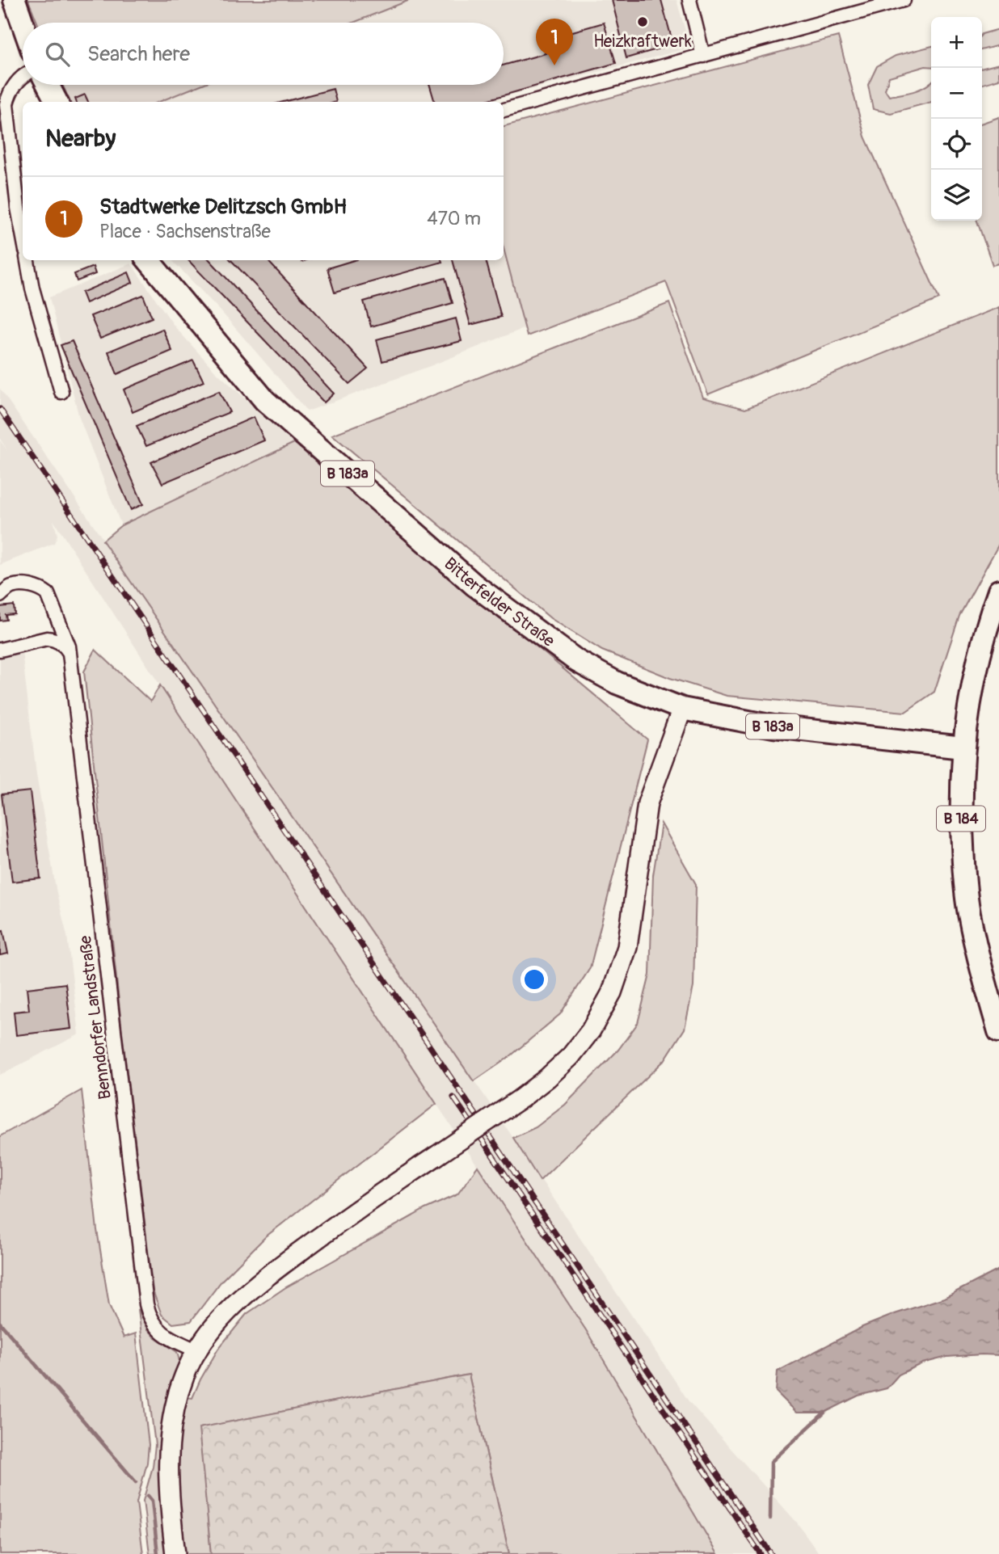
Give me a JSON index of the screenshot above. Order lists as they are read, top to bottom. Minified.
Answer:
{"streets":{"main road":["B 183a","Bitterfelder Straße","B 184"],"street":["Benndorfer Landstraße"]},"crossings":[["Bitterfelder Straße","B 184"]],"places":["Heizkraftwerk"],"page":{"map_buttons":["+","−"],"pins":"1","search":"Search here","heading":"Nearby","list":[{"mark":"1","name":"Stadtwerke Delitzsch GmbH","note":"Place · Sachsenstraße","value":"470 m"}]}}
